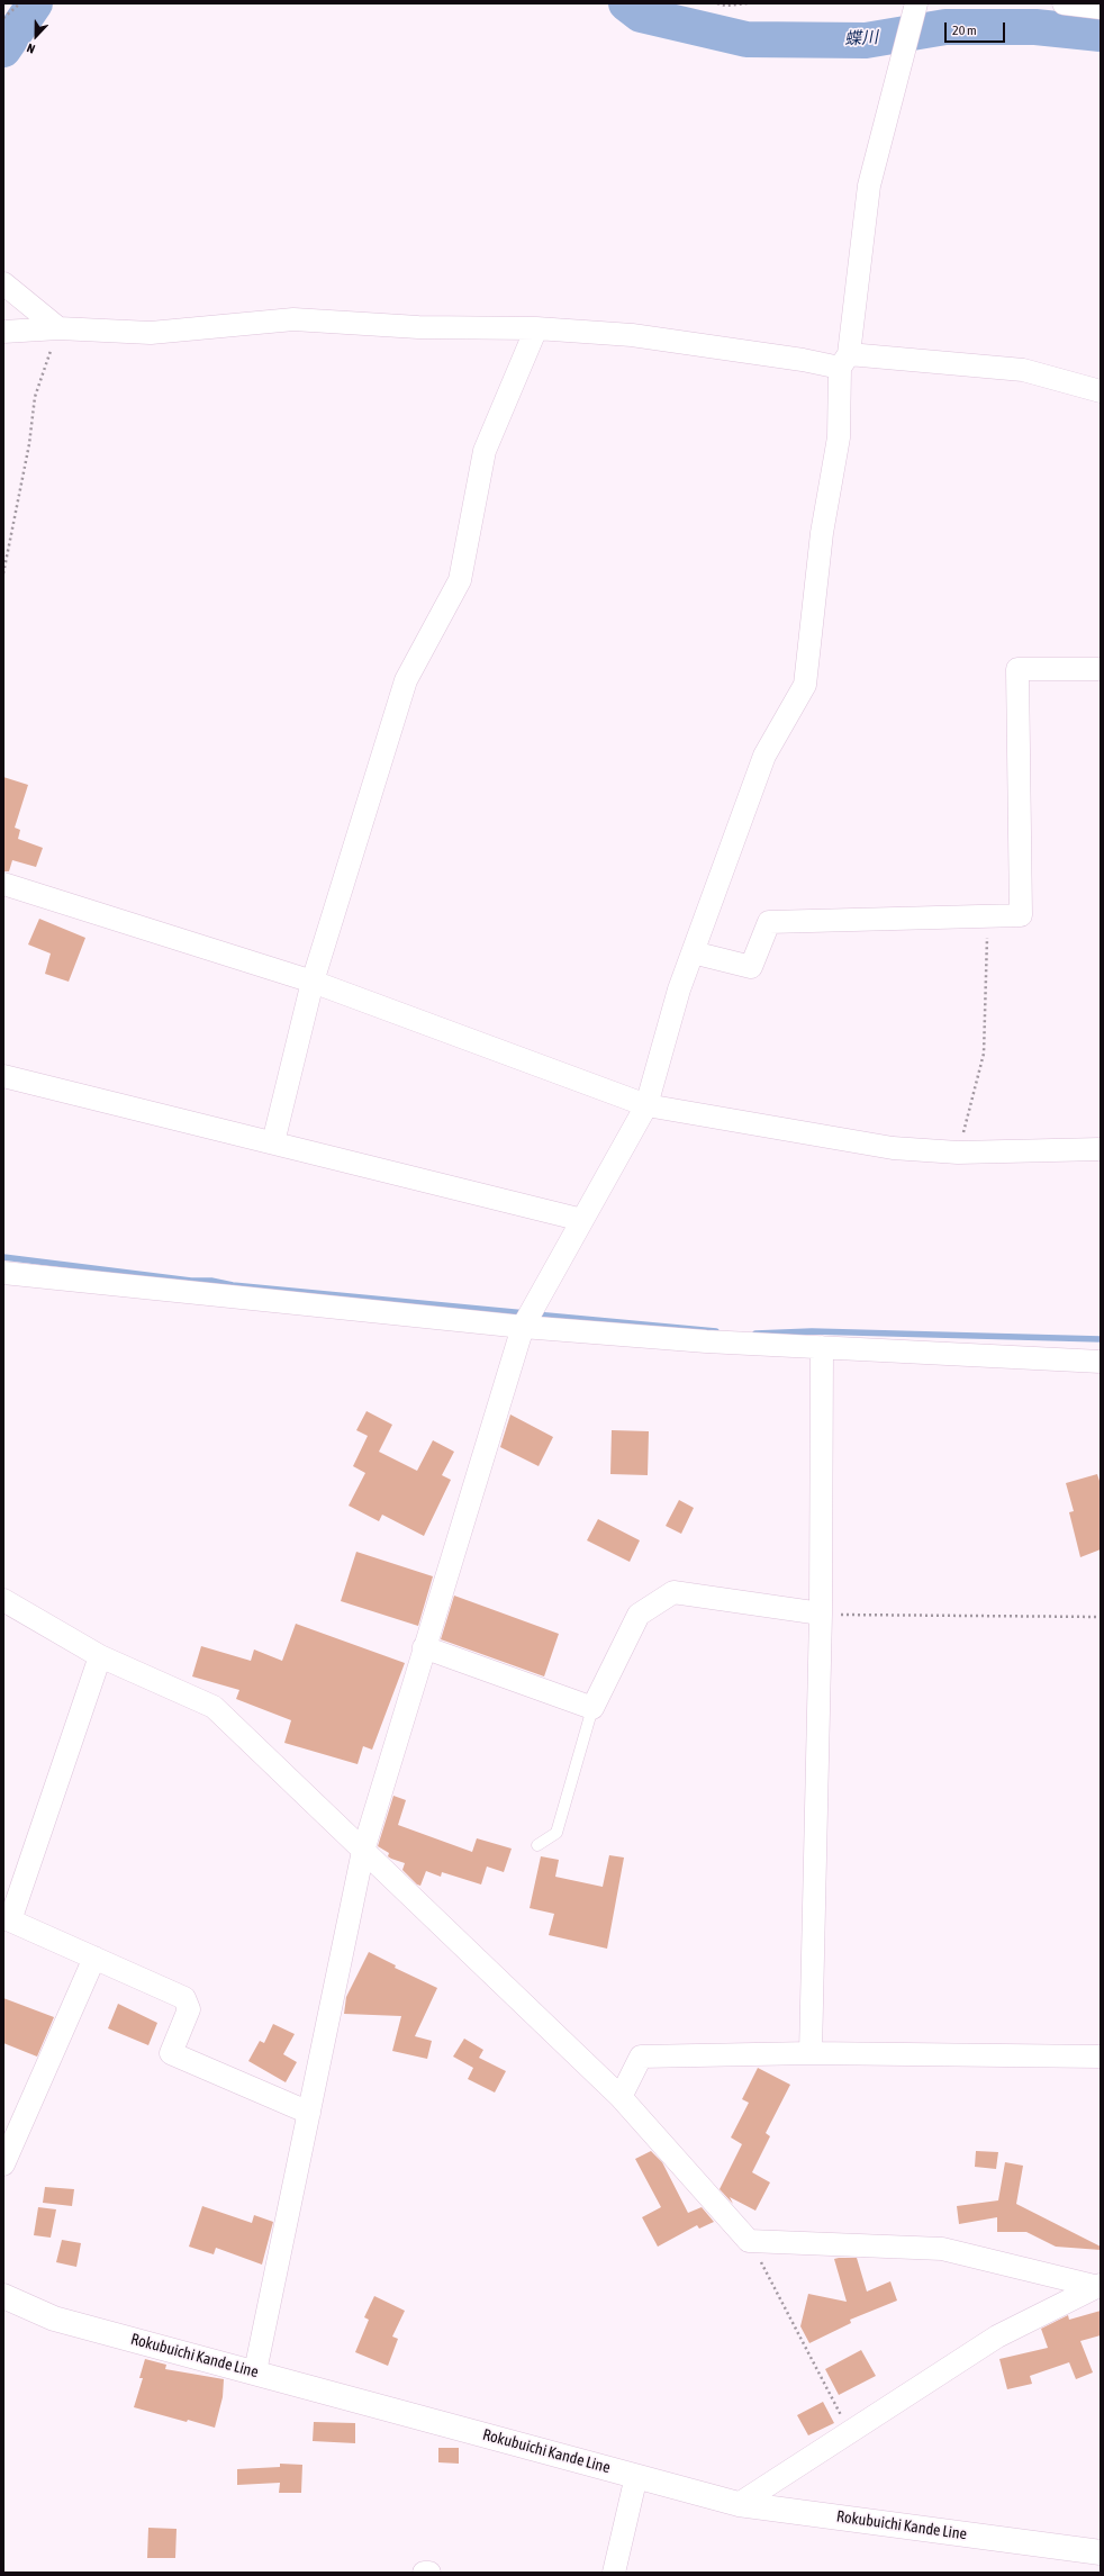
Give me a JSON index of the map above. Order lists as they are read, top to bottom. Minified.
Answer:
{"streets":{"main road":["Rokubuichi Kande Line"]},"water":["蝶川"],"scale_bar":"20 m","north":"bottom"}
